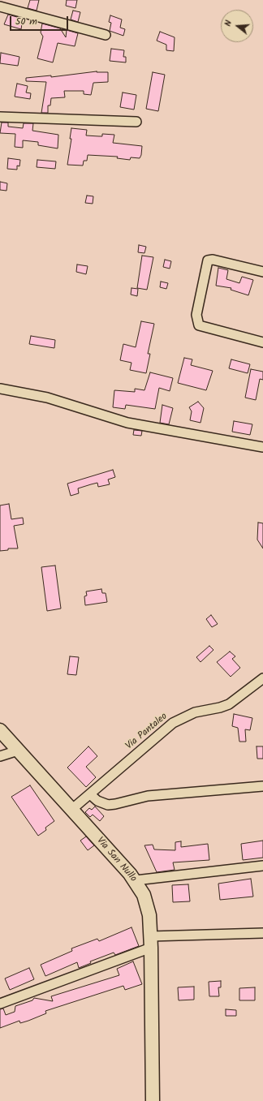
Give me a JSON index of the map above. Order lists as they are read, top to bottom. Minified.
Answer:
{"streets":{"street":["Via Pantaleo","Via San Nullo"]},"crossings":[["Via Pantaleo","Via San Nullo"]],"scale_bar":"50 m","north":"left"}
